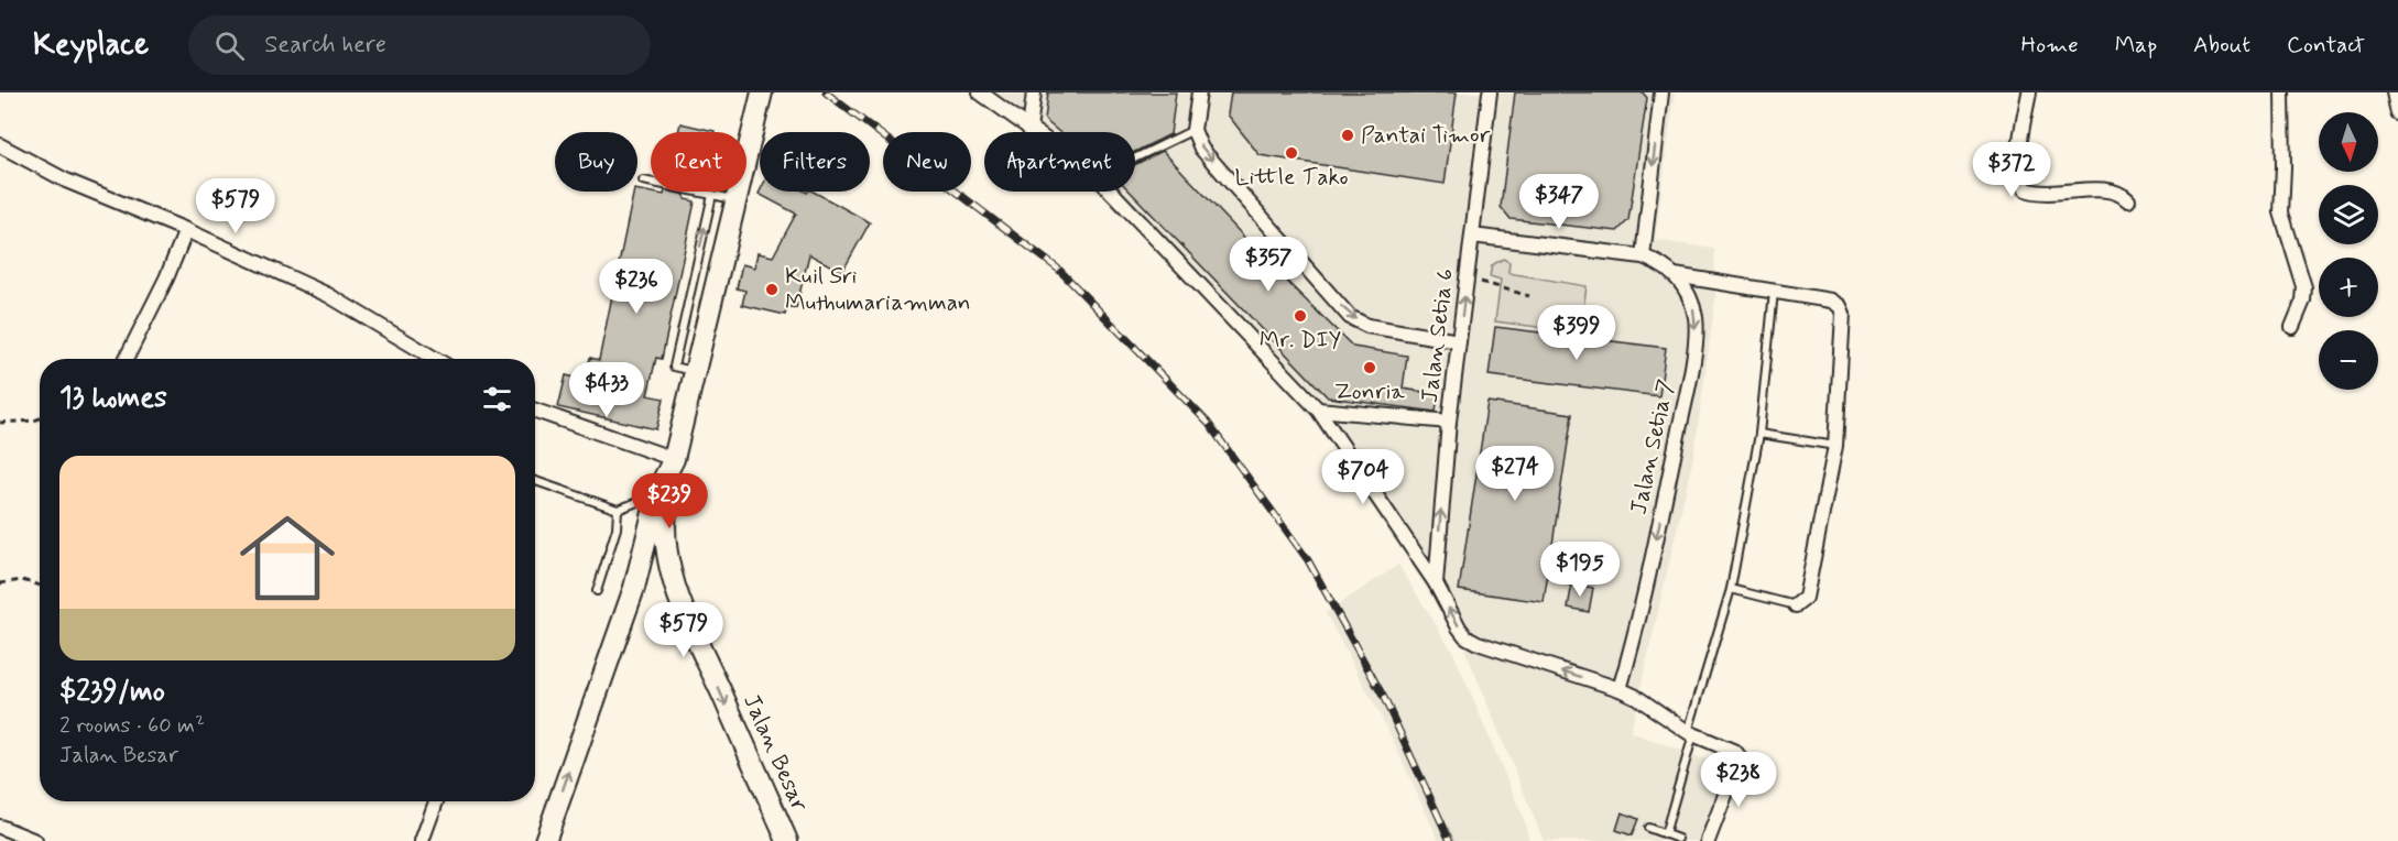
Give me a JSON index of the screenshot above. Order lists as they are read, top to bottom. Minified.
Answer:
{"streets":{"street":["Jalan Setia 6","Jalan Setia 7","Jalan Besar"]},"crossings":[["Jalan Setia 6","Jalan Setia 7"]],"one_way":["Jalan Setia 6","Jalan Setia 7","Jalan Besar"],"places":["Pantai Timor","Little Tako","Kuil Sri Muthumariamman","Mr. DIY","Zonria"],"north":"bottom","page":{"header":"Keyplace","search":"Search here","nav":["Home","Map","About","Contact"],"map_buttons":["+","−"],"chip":["Buy","Rent","Filters","New","Apartment"],"price":["$372","$347","$579","$357","$236","$399","$433","$274","$704","$239","$195","$579","$238"],"heading":"13 homes","list":[{"name":"$239/mo","note":"2 rooms · 60 m² · Jalan Besar"}]}}
